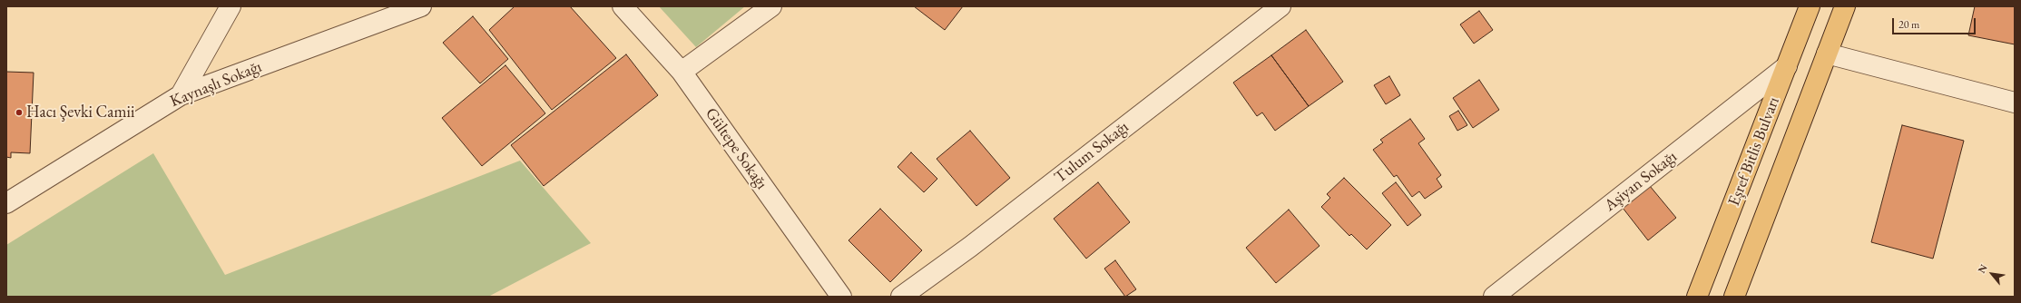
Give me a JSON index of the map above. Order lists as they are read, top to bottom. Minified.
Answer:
{"streets":{"main road":["Eşref Bitlis Bulvarı"],"street":["Kaynaşlı Sokağı","Gültepe Sokağı","Tulum Sokağı","Aşiyan Sokağı"]},"crossings":[["Eşref Bitlis Bulvarı","Aşiyan Sokağı"]],"places":["Hacı Şevki Camii"],"scale_bar":"20 m","north":"top left"}
